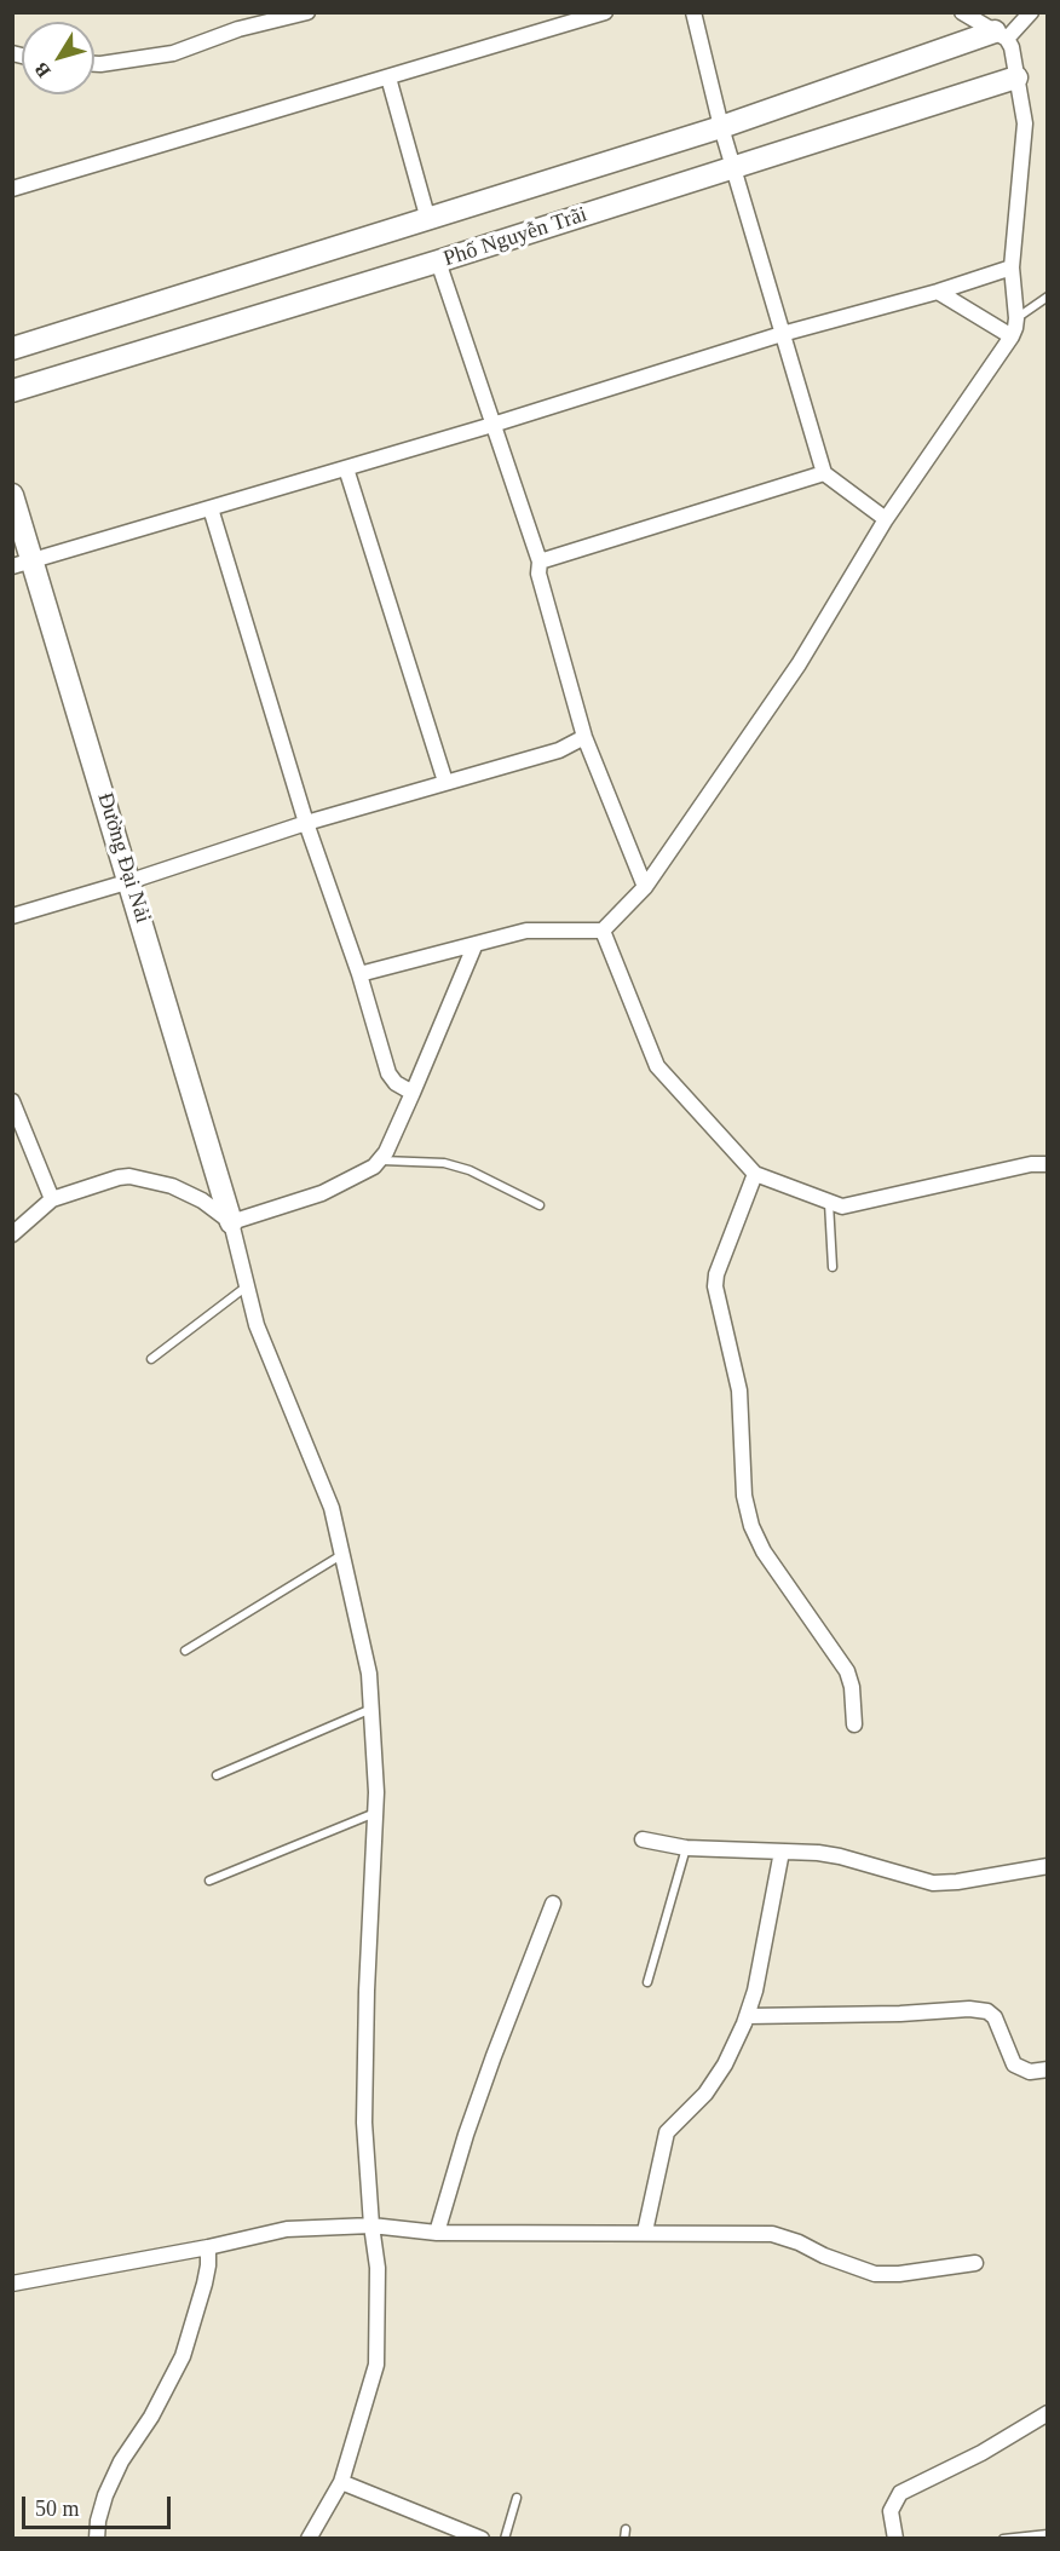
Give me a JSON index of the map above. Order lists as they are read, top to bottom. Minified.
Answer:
{"streets":{"street":["Phố Nguyễn Trãi","Đường Đại Nải"]},"scale_bar":"50 m","north":"bottom left"}
